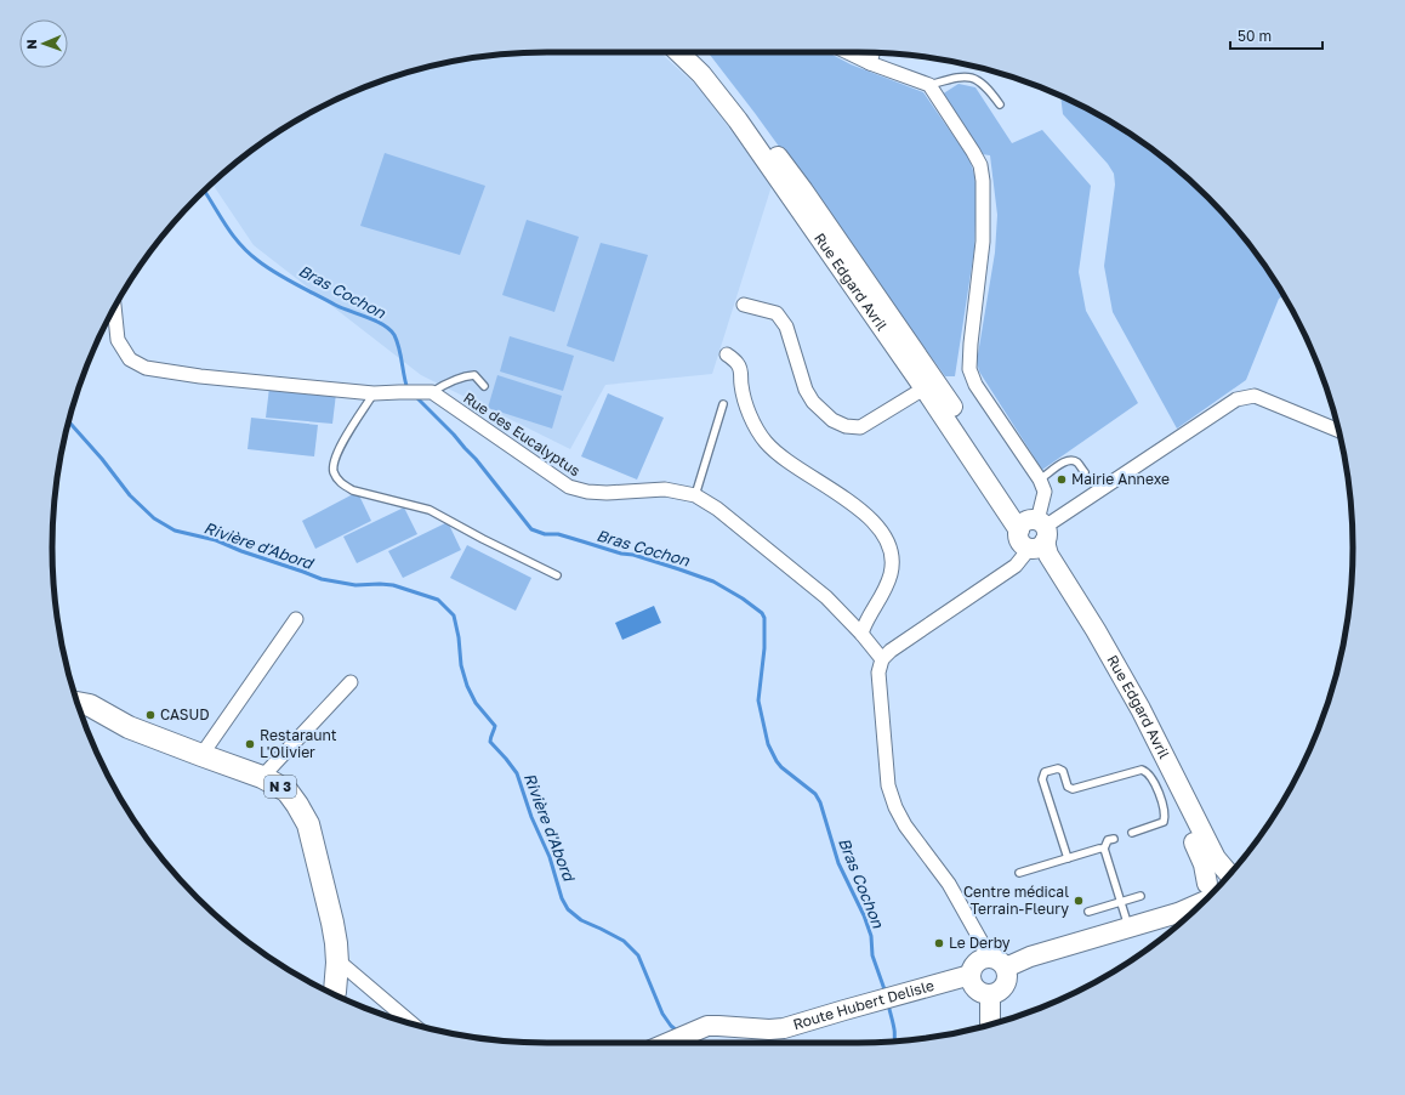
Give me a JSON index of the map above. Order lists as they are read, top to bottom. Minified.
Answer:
{"streets":{"main road":["N 3"],"street":["Rue Edgard Avril","Rue des Eucalyptus","Route Hubert Delisle"]},"water":["Bras Cochon","Rivière d'Abord"],"places":["Mairie Annexe","CASUD","Restaraunt L'Olivier","Centre médical Terrain-Fleury","Le Derby"],"scale_bar":"50 m","north":"left"}
